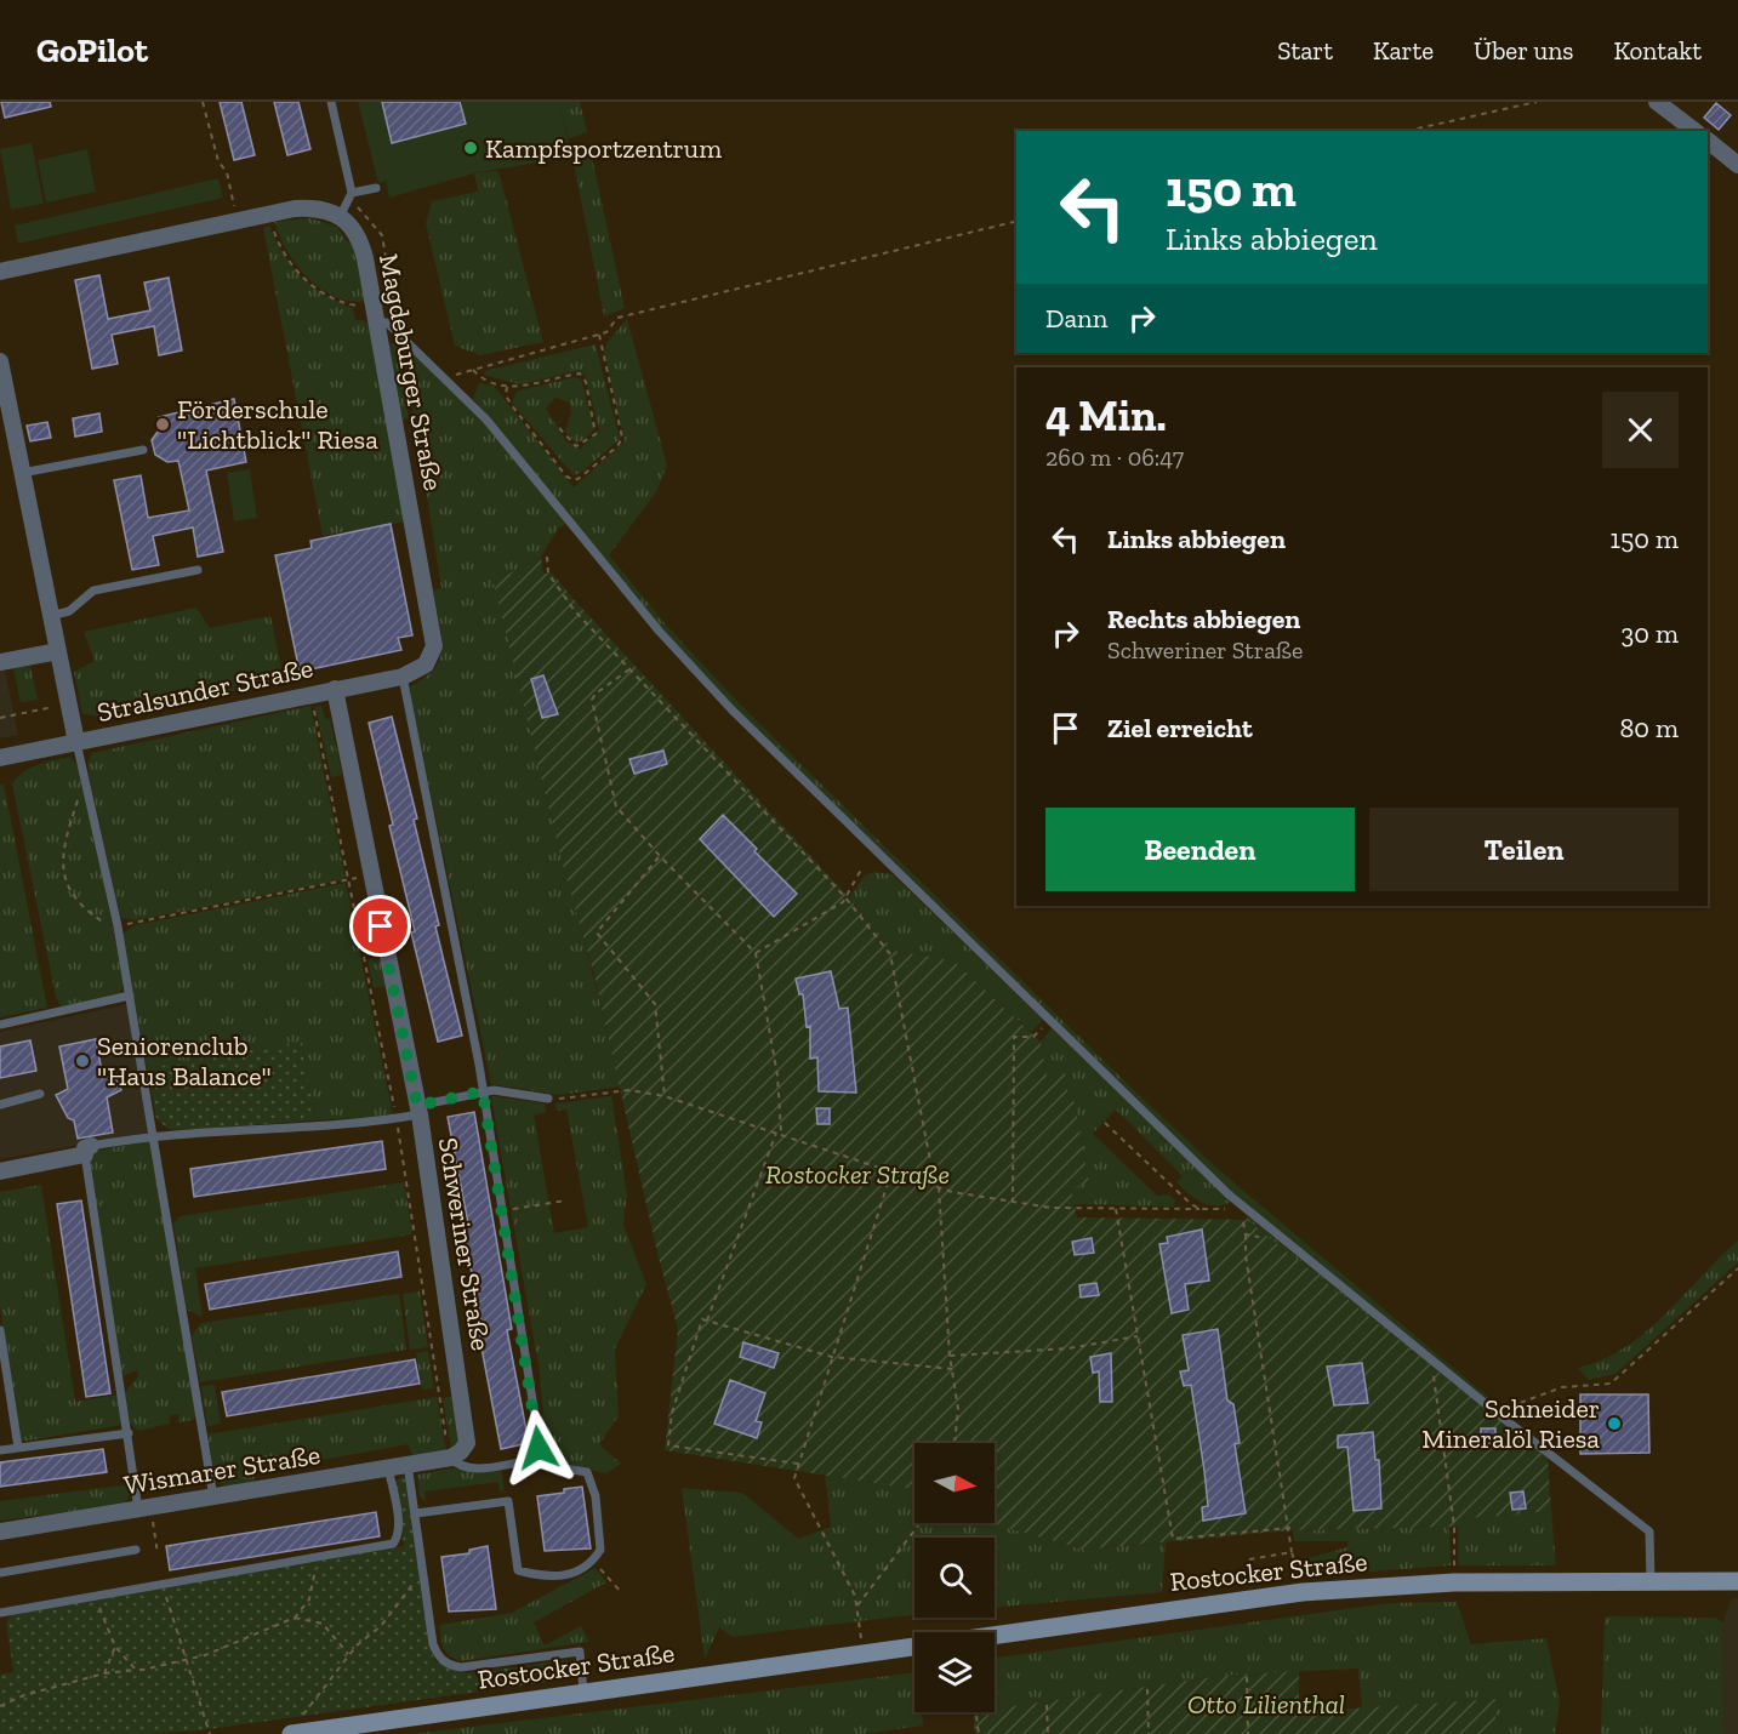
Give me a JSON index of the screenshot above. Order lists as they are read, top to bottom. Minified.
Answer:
{"streets":{"street":["Magdeburger Straße","Stralsunder Straße","Schweriner Straße","Wismarer Straße","Rostocker Straße"]},"crossings":[["Magdeburger Straße","Stralsunder Straße"],["Stralsunder Straße","Schweriner Straße"],["Schweriner Straße","Wismarer Straße"]],"parks":["Rostocker Straße","Otto Lilienthal"],"places":["Kampfsportzentrum","Förderschule \"Lichtblick\" Riesa","Seniorenclub \"Haus Balance\"","Schneider Mineralöl Riesa"],"north":"right","page":{"header":"GoPilot","nav":["Start","Karte","Über uns","Kontakt"],"turn":["150 m","Links abbiegen"],"then":"Dann","heading":["4 Min.","260 m · 06:47"],"list":[{"name":"Links abbiegen","value":"150 m"},{"name":"Rechts abbiegen","note":"Schweriner Straße","value":"30 m"},{"name":"Ziel erreicht","value":"80 m"}],"buttons":["Beenden","Teilen"]}}
